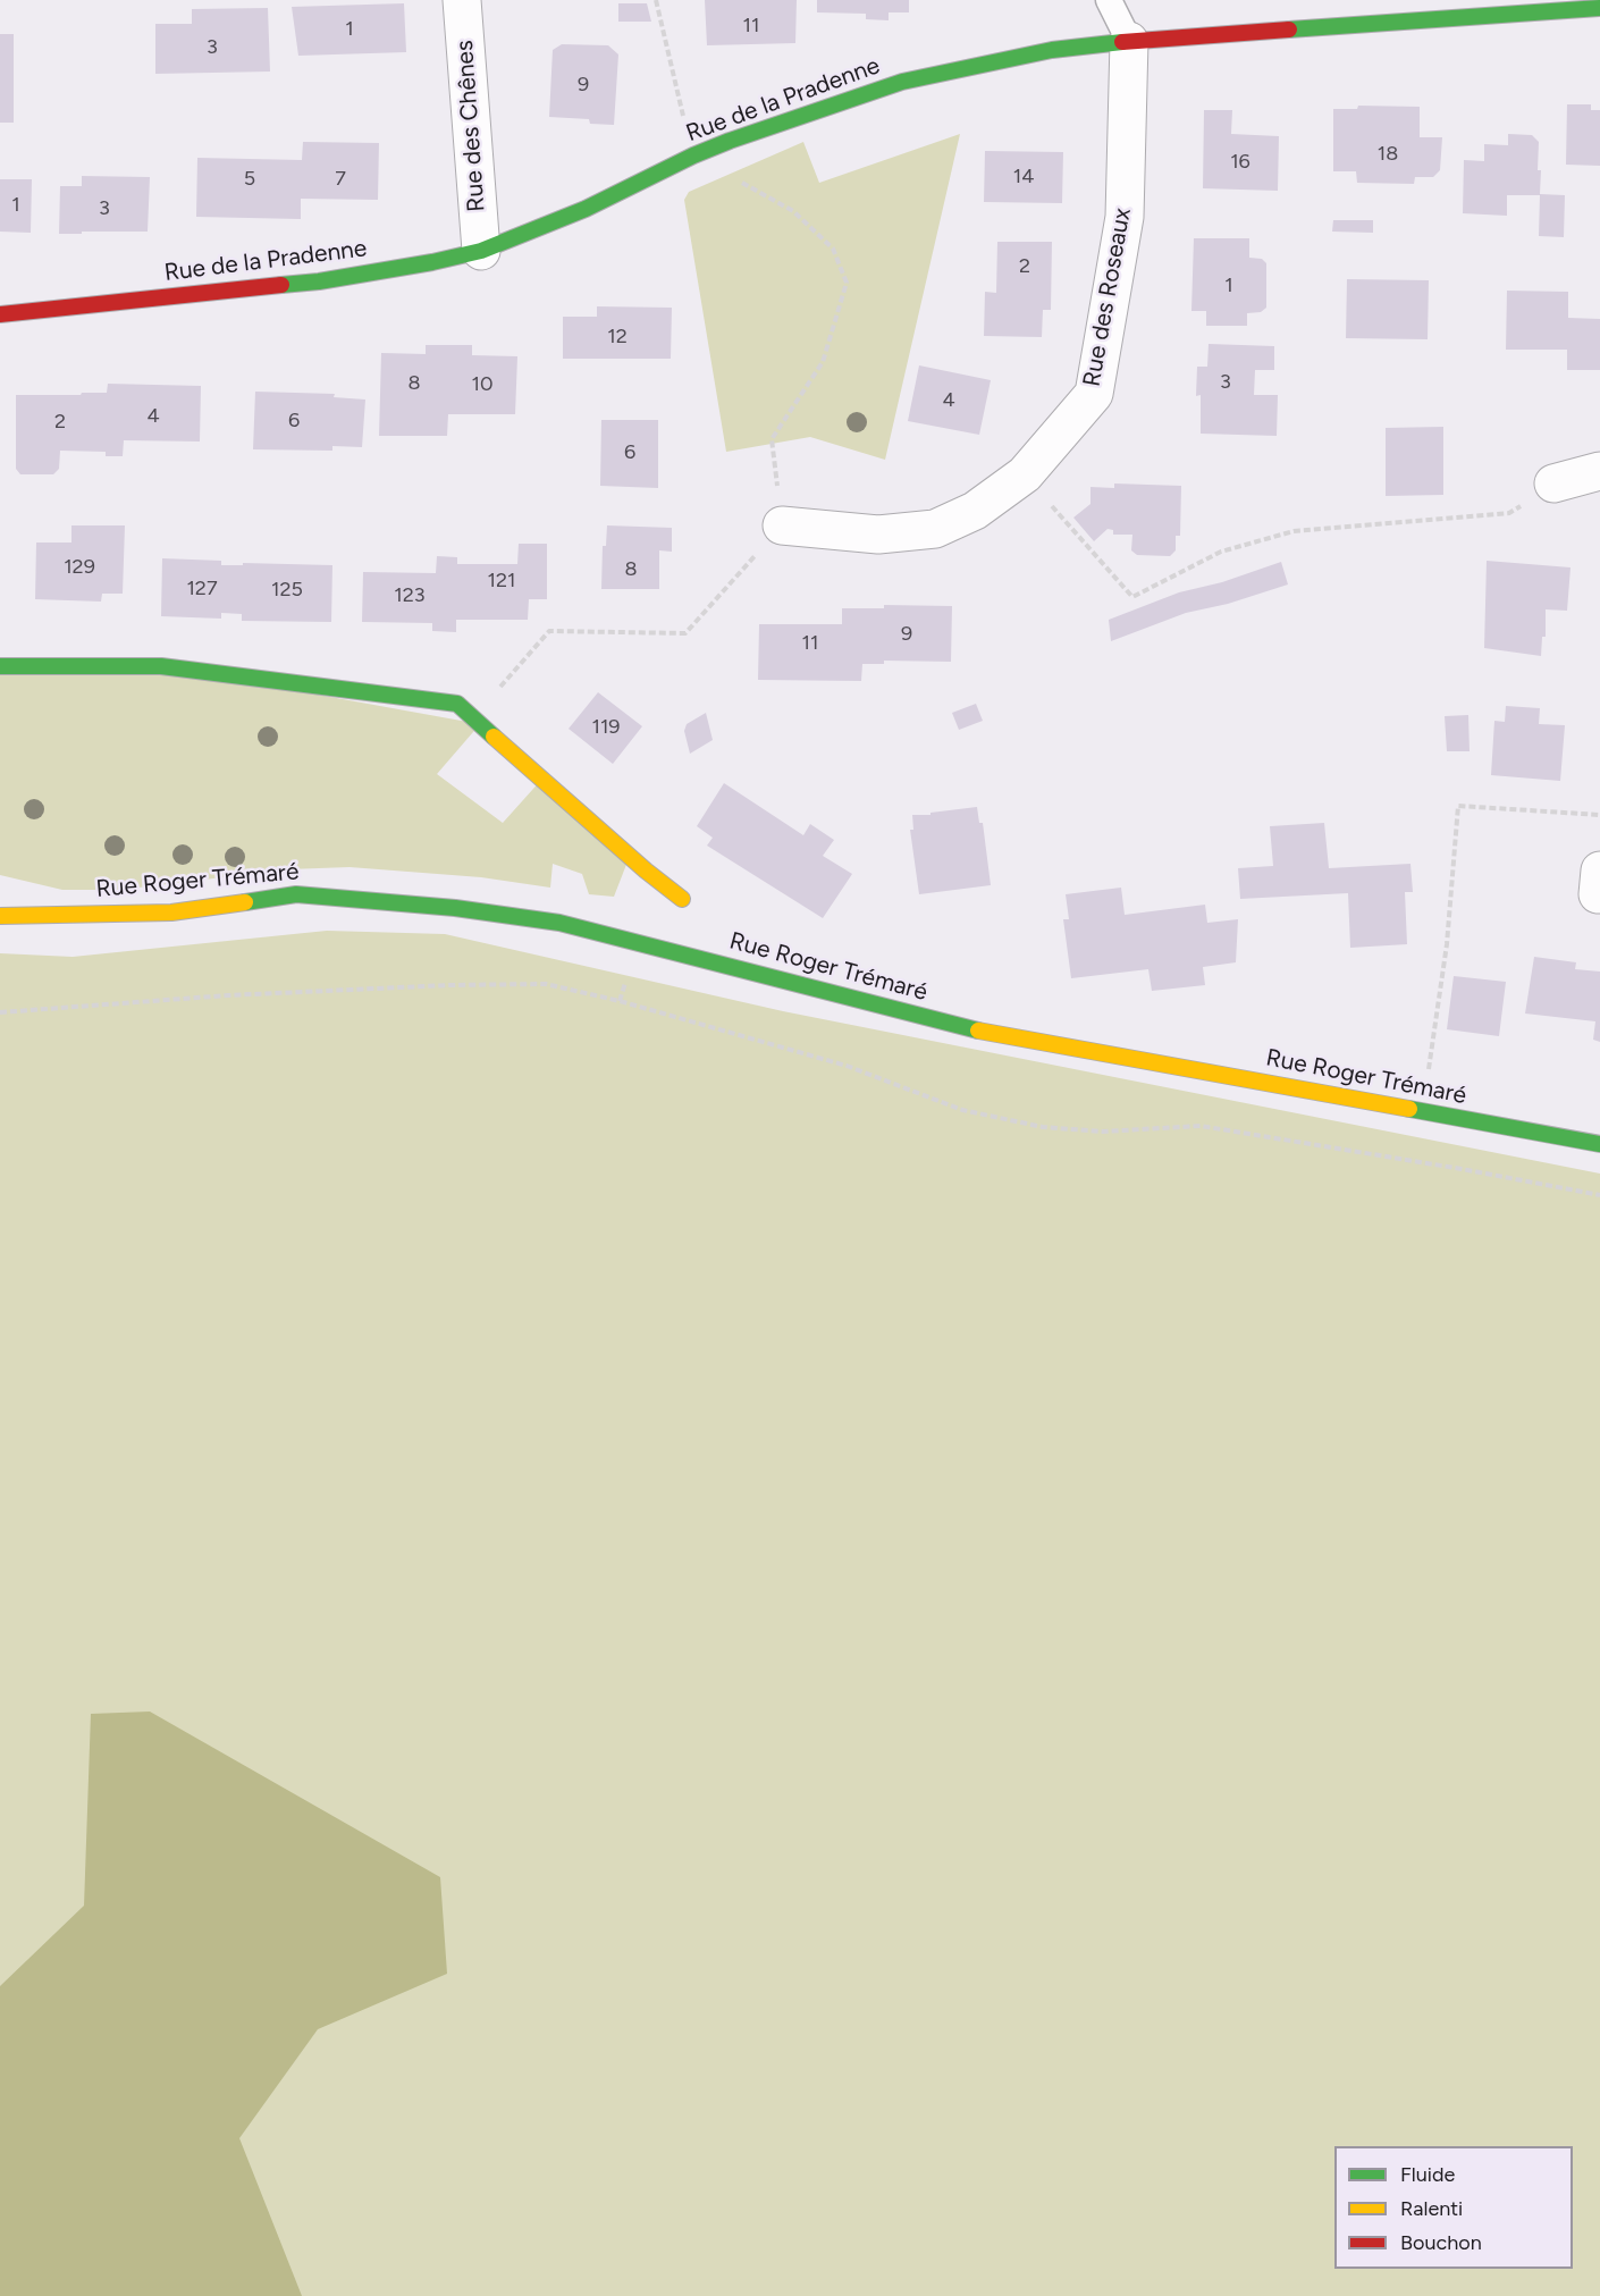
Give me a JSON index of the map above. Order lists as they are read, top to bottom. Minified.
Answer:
{"streets":{"street":["Rue de la Pradenne","Rue des Chênes","Rue des Roseaux","Rue Roger Trémaré"]},"crossings":[["Rue de la Pradenne","Rue des Chênes"],["Rue de la Pradenne","Rue des Roseaux"]],"house_numbers":["11","1","3","9","18","16","14","5","7","1","3","2","1","12","3","8","10","4","4","6","2","6","129","8","121","127","125","123","9","11","119"],"legend":["Fluide","Ralenti","Bouchon"]}
